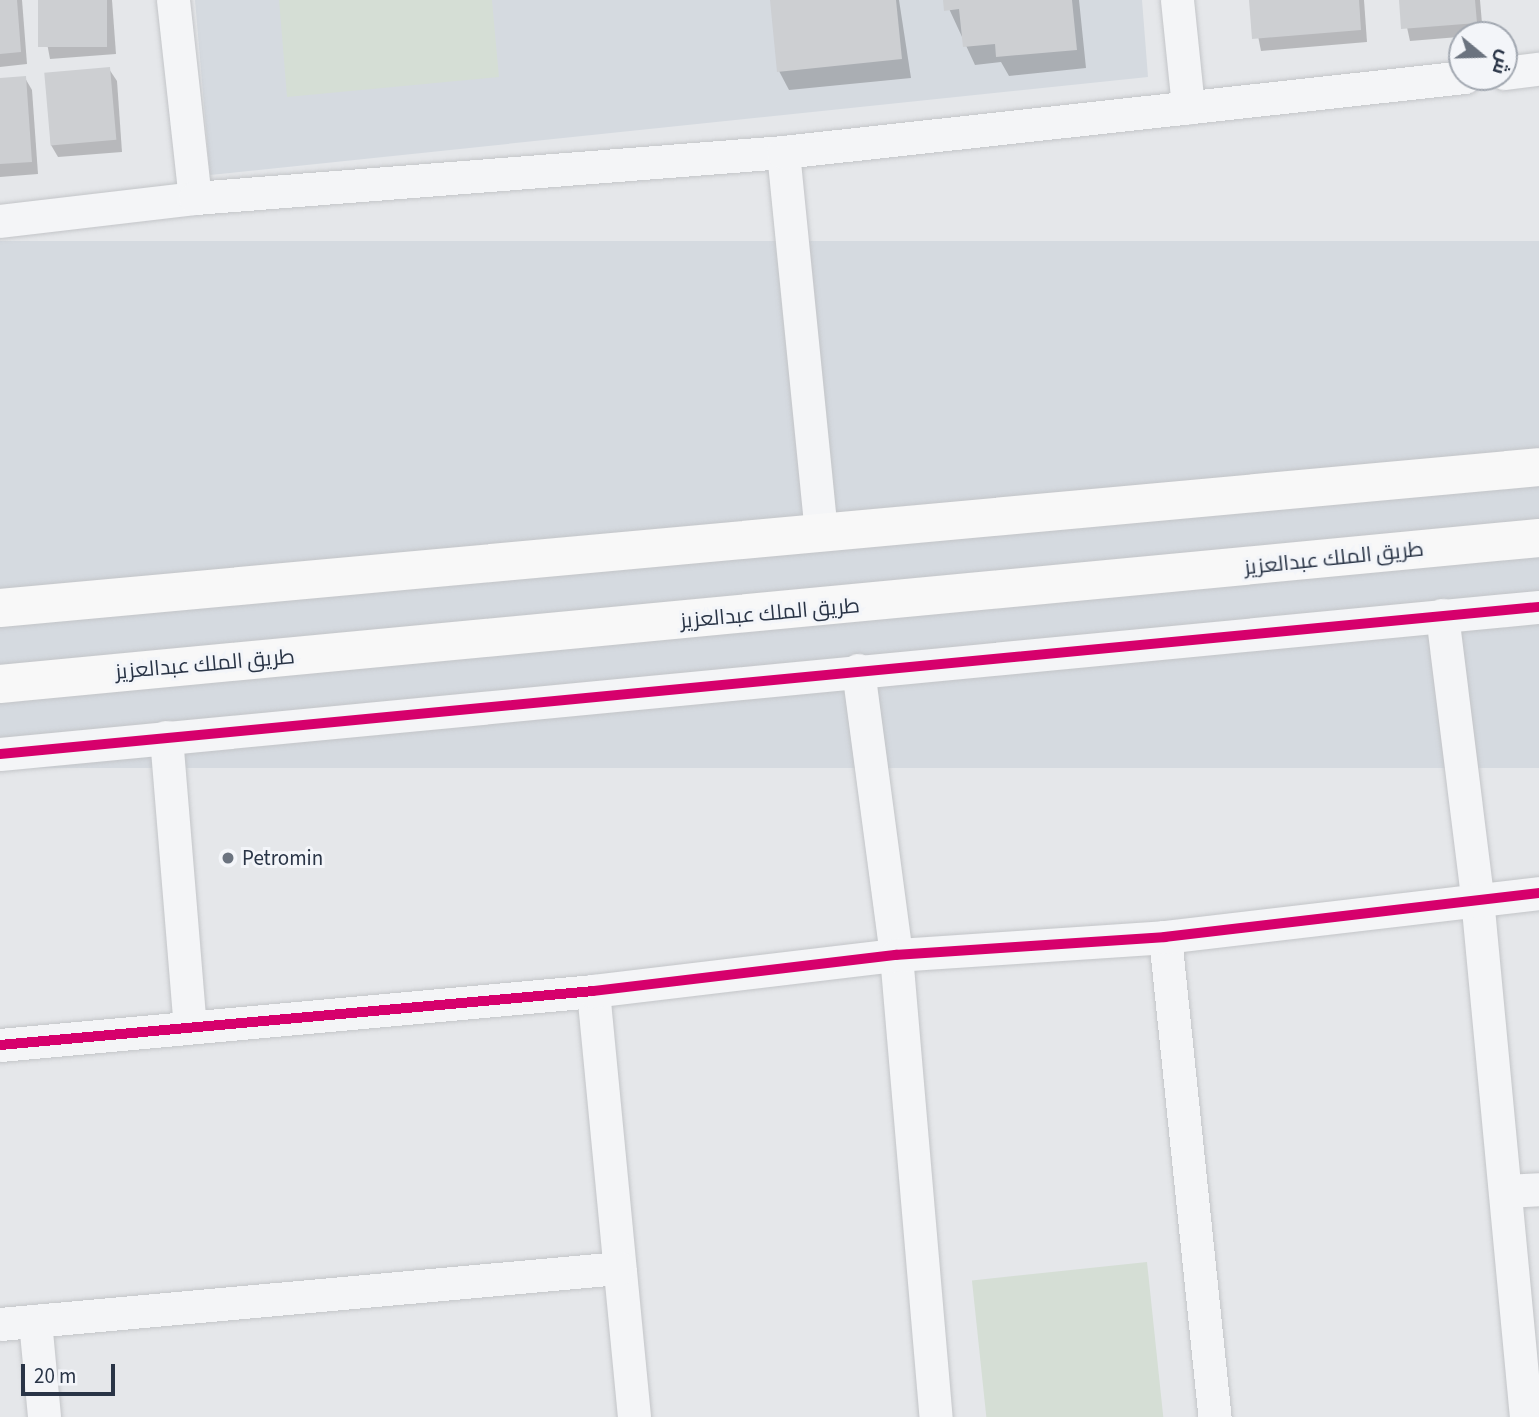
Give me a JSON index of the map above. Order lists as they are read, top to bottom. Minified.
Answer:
{"streets":{"main road":["طريق الملك عبدالعزيز"]},"places":["Petromin"],"scale_bar":"20 m","north":"right"}
